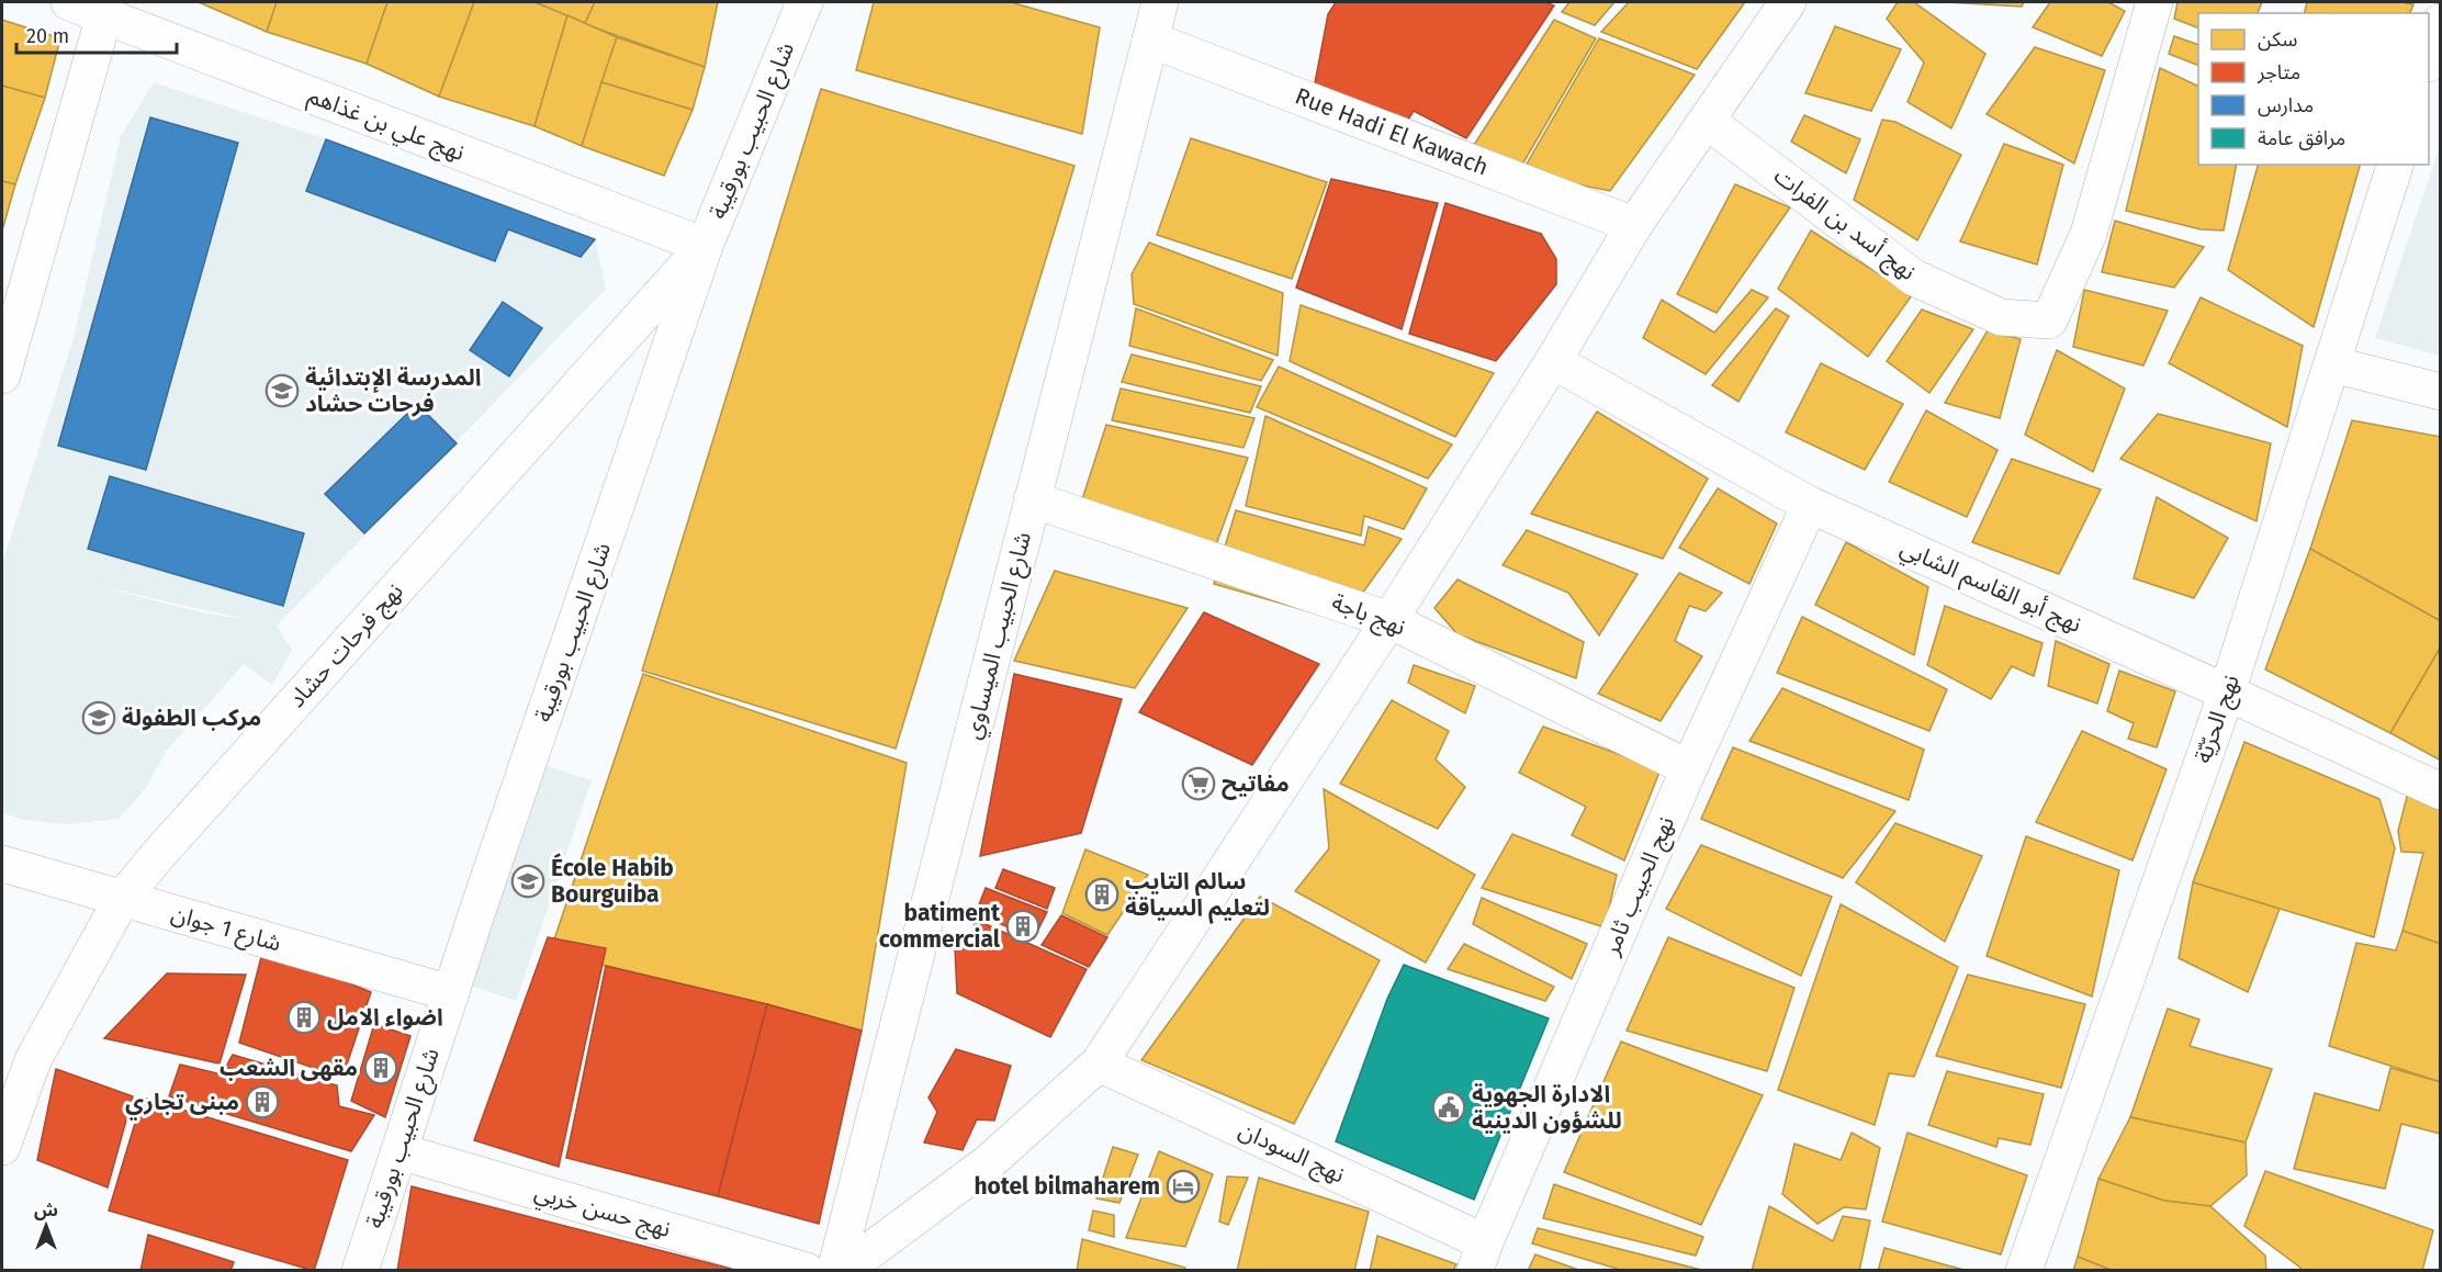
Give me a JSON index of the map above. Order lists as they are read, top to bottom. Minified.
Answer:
{"streets":{"street":["نهج علي بن غذاهم","شارع الحبيب بورقيبة","Rue Hadi El Kawach","نهج أسد بن الفرات","نهج أبو القاسم الشابي","نهج باجة","شارع الحبيب الميساوي","نهج فرحات حشاد","نهج الحرّيّة","نهج الحبيب ثامر","شارع 1 جوان","نهج السودان","نهج حسن خربي"]},"crossings":[["نهج علي بن غذاهم","شارع الحبيب بورقيبة"],["نهج علي بن غذاهم","نهج فرحات حشاد"],["شارع الحبيب بورقيبة","نهج فرحات حشاد"],["شارع الحبيب بورقيبة","شارع 1 جوان"],["شارع الحبيب بورقيبة","نهج حسن خربي"],["Rue Hadi El Kawach","شارع الحبيب الميساوي"],["نهج أبو القاسم الشابي","نهج الحرّيّة"],["نهج أبو القاسم الشابي","نهج الحبيب ثامر"],["نهج باجة","شارع الحبيب الميساوي"],["نهج باجة","نهج الحبيب ثامر"],["نهج فرحات حشاد","شارع 1 جوان"],["نهج الحبيب ثامر","نهج السودان"]],"places":{"school or university":["المدرسة الإبتدائية فرحات حشاد","مركب الطفولة","École Habib Bourguiba"],"supermarket":["مفاتيح"],"building":["سالم التايب لتعليم السياقة","batiment commercial","اضواء الامل","مقهى الشعب","مبنى تجاري"],"public building":["الادارة الجهوية للشؤون الدينية"],"hotel":["hotel bilmaharem"]},"legend":["سكن","متاجر","مدارس","مرافق عامة"],"scale_bar":"20 m","north":"top"}
